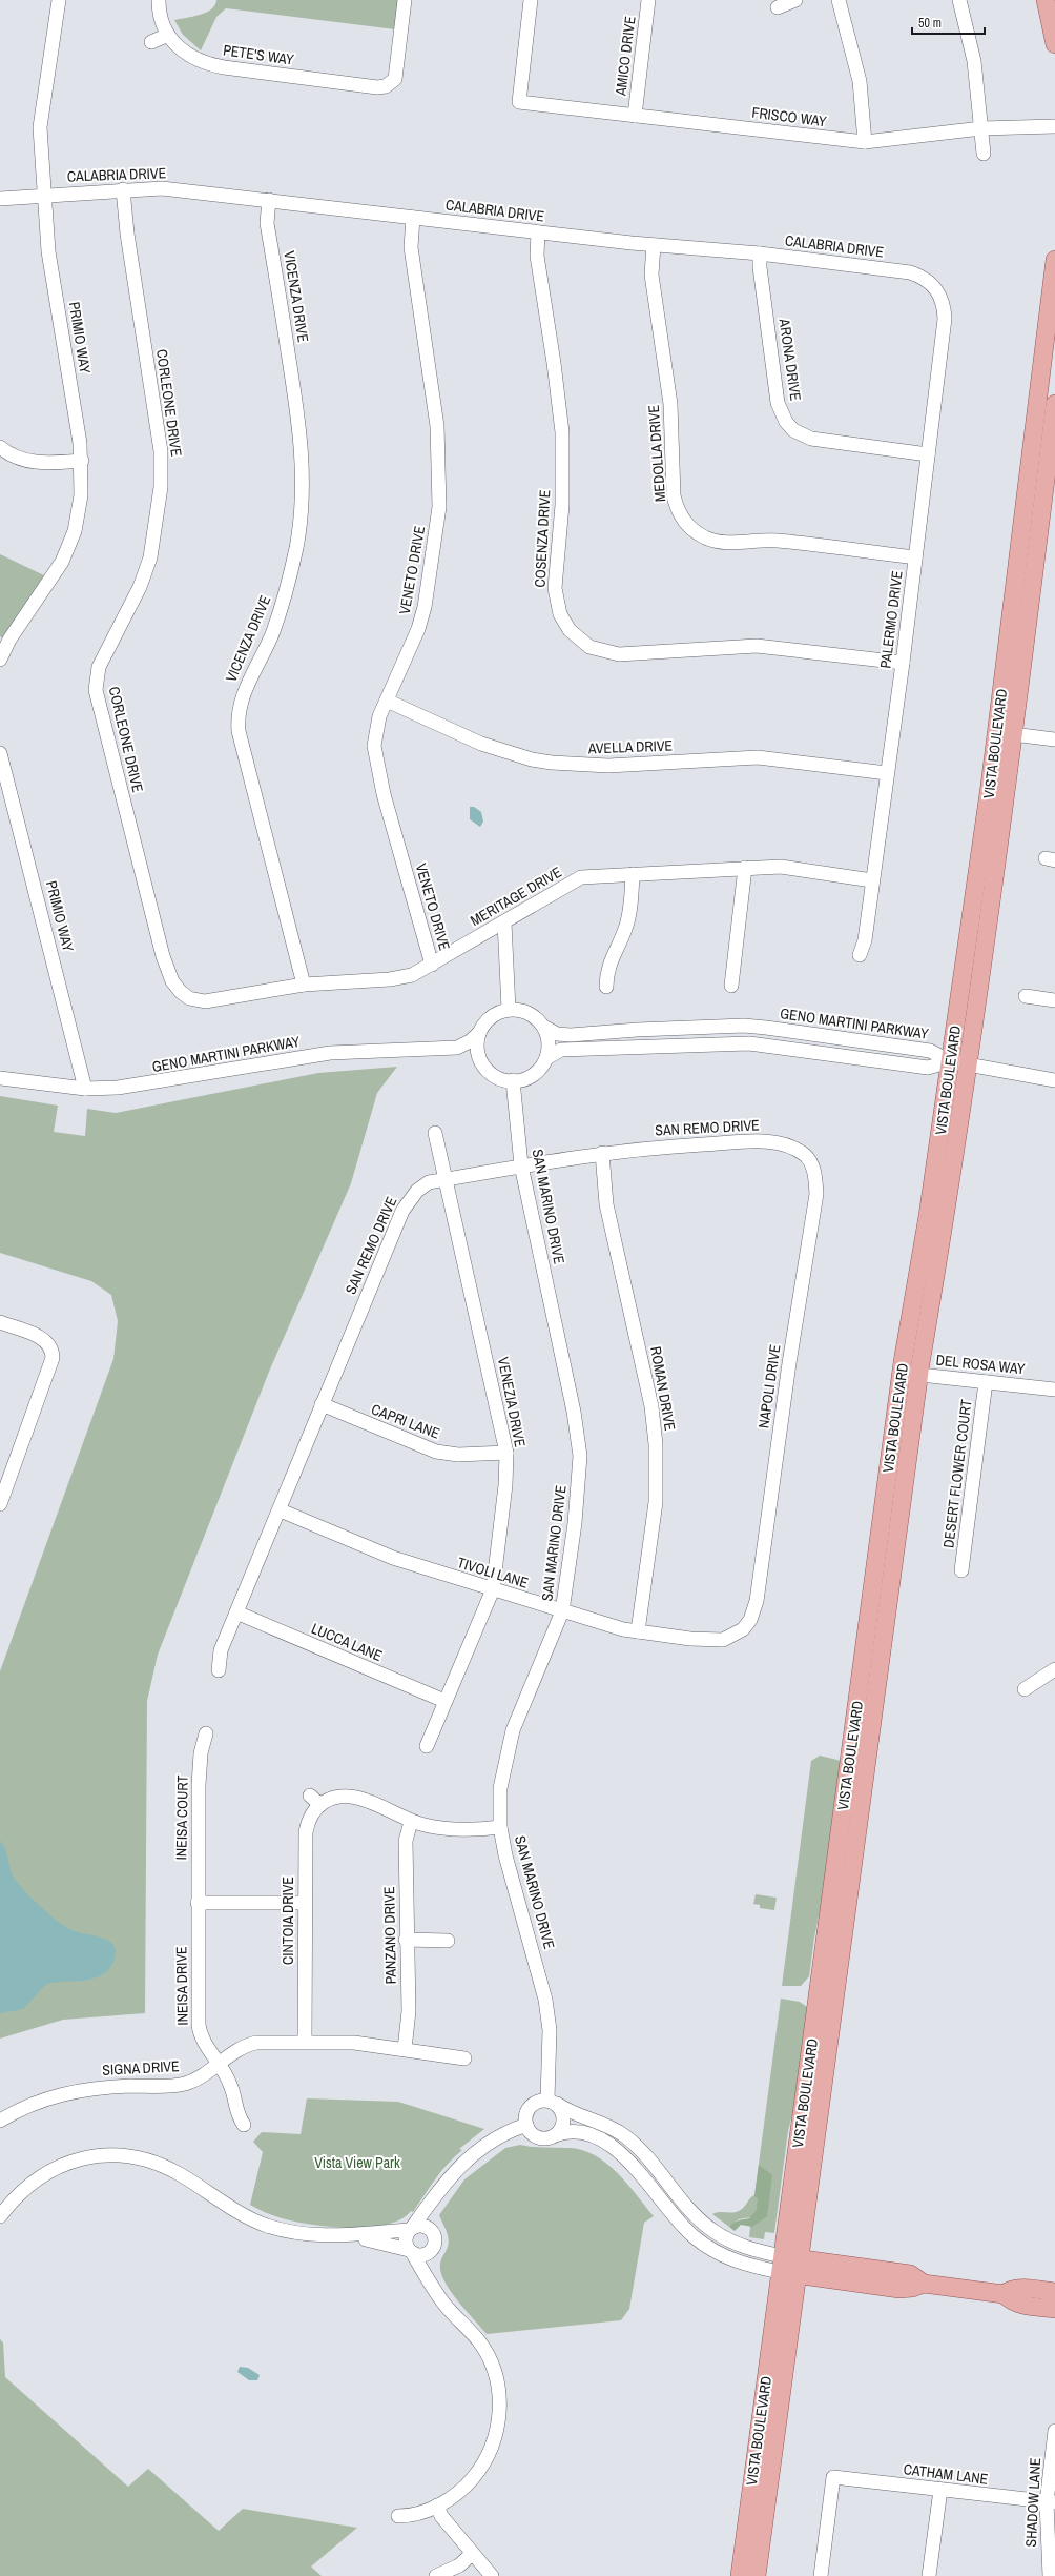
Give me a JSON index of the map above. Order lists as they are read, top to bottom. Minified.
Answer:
{"streets":{"main road":["VISTA BOULEVARD"],"street":["PETE'S WAY","AMICO DRIVE","FRISCO WAY","CALABRIA DRIVE","VICENZA DRIVE","PRIMIO WAY","ARONA DRIVE","CORLEONE DRIVE","MEDOLLA DRIVE","COSENZA DRIVE","VENETO DRIVE","PALERMO DRIVE","AVELLA DRIVE","MERITAGE DRIVE","GENO MARTINI PARKWAY","SAN REMO DRIVE","SAN MARINO DRIVE","DEL ROSA WAY","NAPOLI DRIVE","ROMAN DRIVE","VENEZIA DRIVE","CAPRI LANE","DESERT FLOWER COURT","TIVOLI LANE","LUCCA LANE","INEISA COURT","CINTOIA DRIVE","PANZANO DRIVE","INEISA DRIVE","SIGNA DRIVE","CATHAM LANE","SHADOW LANE"]},"crossings":[["AMICO DRIVE","FRISCO WAY"],["CALABRIA DRIVE","VICENZA DRIVE"],["CALABRIA DRIVE","PRIMIO WAY"],["CALABRIA DRIVE","ARONA DRIVE"],["CALABRIA DRIVE","CORLEONE DRIVE"],["CALABRIA DRIVE","MEDOLLA DRIVE"],["CALABRIA DRIVE","COSENZA DRIVE"],["CALABRIA DRIVE","VENETO DRIVE"],["CALABRIA DRIVE","PALERMO DRIVE"],["VICENZA DRIVE","MERITAGE DRIVE"],["PRIMIO WAY","GENO MARTINI PARKWAY"],["ARONA DRIVE","PALERMO DRIVE"],["CORLEONE DRIVE","MERITAGE DRIVE"],["MEDOLLA DRIVE","PALERMO DRIVE"],["COSENZA DRIVE","PALERMO DRIVE"],["VENETO DRIVE","AVELLA DRIVE"],["VENETO DRIVE","MERITAGE DRIVE"],["PALERMO DRIVE","AVELLA DRIVE"],["PALERMO DRIVE","MERITAGE DRIVE"],["VISTA BOULEVARD","GENO MARTINI PARKWAY"],["VISTA BOULEVARD","DEL ROSA WAY"],["GENO MARTINI PARKWAY","SAN MARINO DRIVE"],["SAN REMO DRIVE","SAN MARINO DRIVE"],["SAN REMO DRIVE","NAPOLI DRIVE"],["SAN REMO DRIVE","ROMAN DRIVE"],["SAN REMO DRIVE","VENEZIA DRIVE"],["SAN REMO DRIVE","CAPRI LANE"],["SAN REMO DRIVE","TIVOLI LANE"],["SAN REMO DRIVE","LUCCA LANE"],["SAN MARINO DRIVE","TIVOLI LANE"],["SAN MARINO DRIVE","CINTOIA DRIVE"],["DEL ROSA WAY","DESERT FLOWER COURT"],["NAPOLI DRIVE","TIVOLI LANE"],["ROMAN DRIVE","TIVOLI LANE"],["VENEZIA DRIVE","CAPRI LANE"],["VENEZIA DRIVE","TIVOLI LANE"],["VENEZIA DRIVE","LUCCA LANE"],["INEISA COURT","INEISA DRIVE"],["CINTOIA DRIVE","PANZANO DRIVE"],["CINTOIA DRIVE","SIGNA DRIVE"],["PANZANO DRIVE","SIGNA DRIVE"],["INEISA DRIVE","SIGNA DRIVE"],["CATHAM LANE","SHADOW LANE"]],"parks":["Vista View Park"],"scale_bar":"50 m"}
